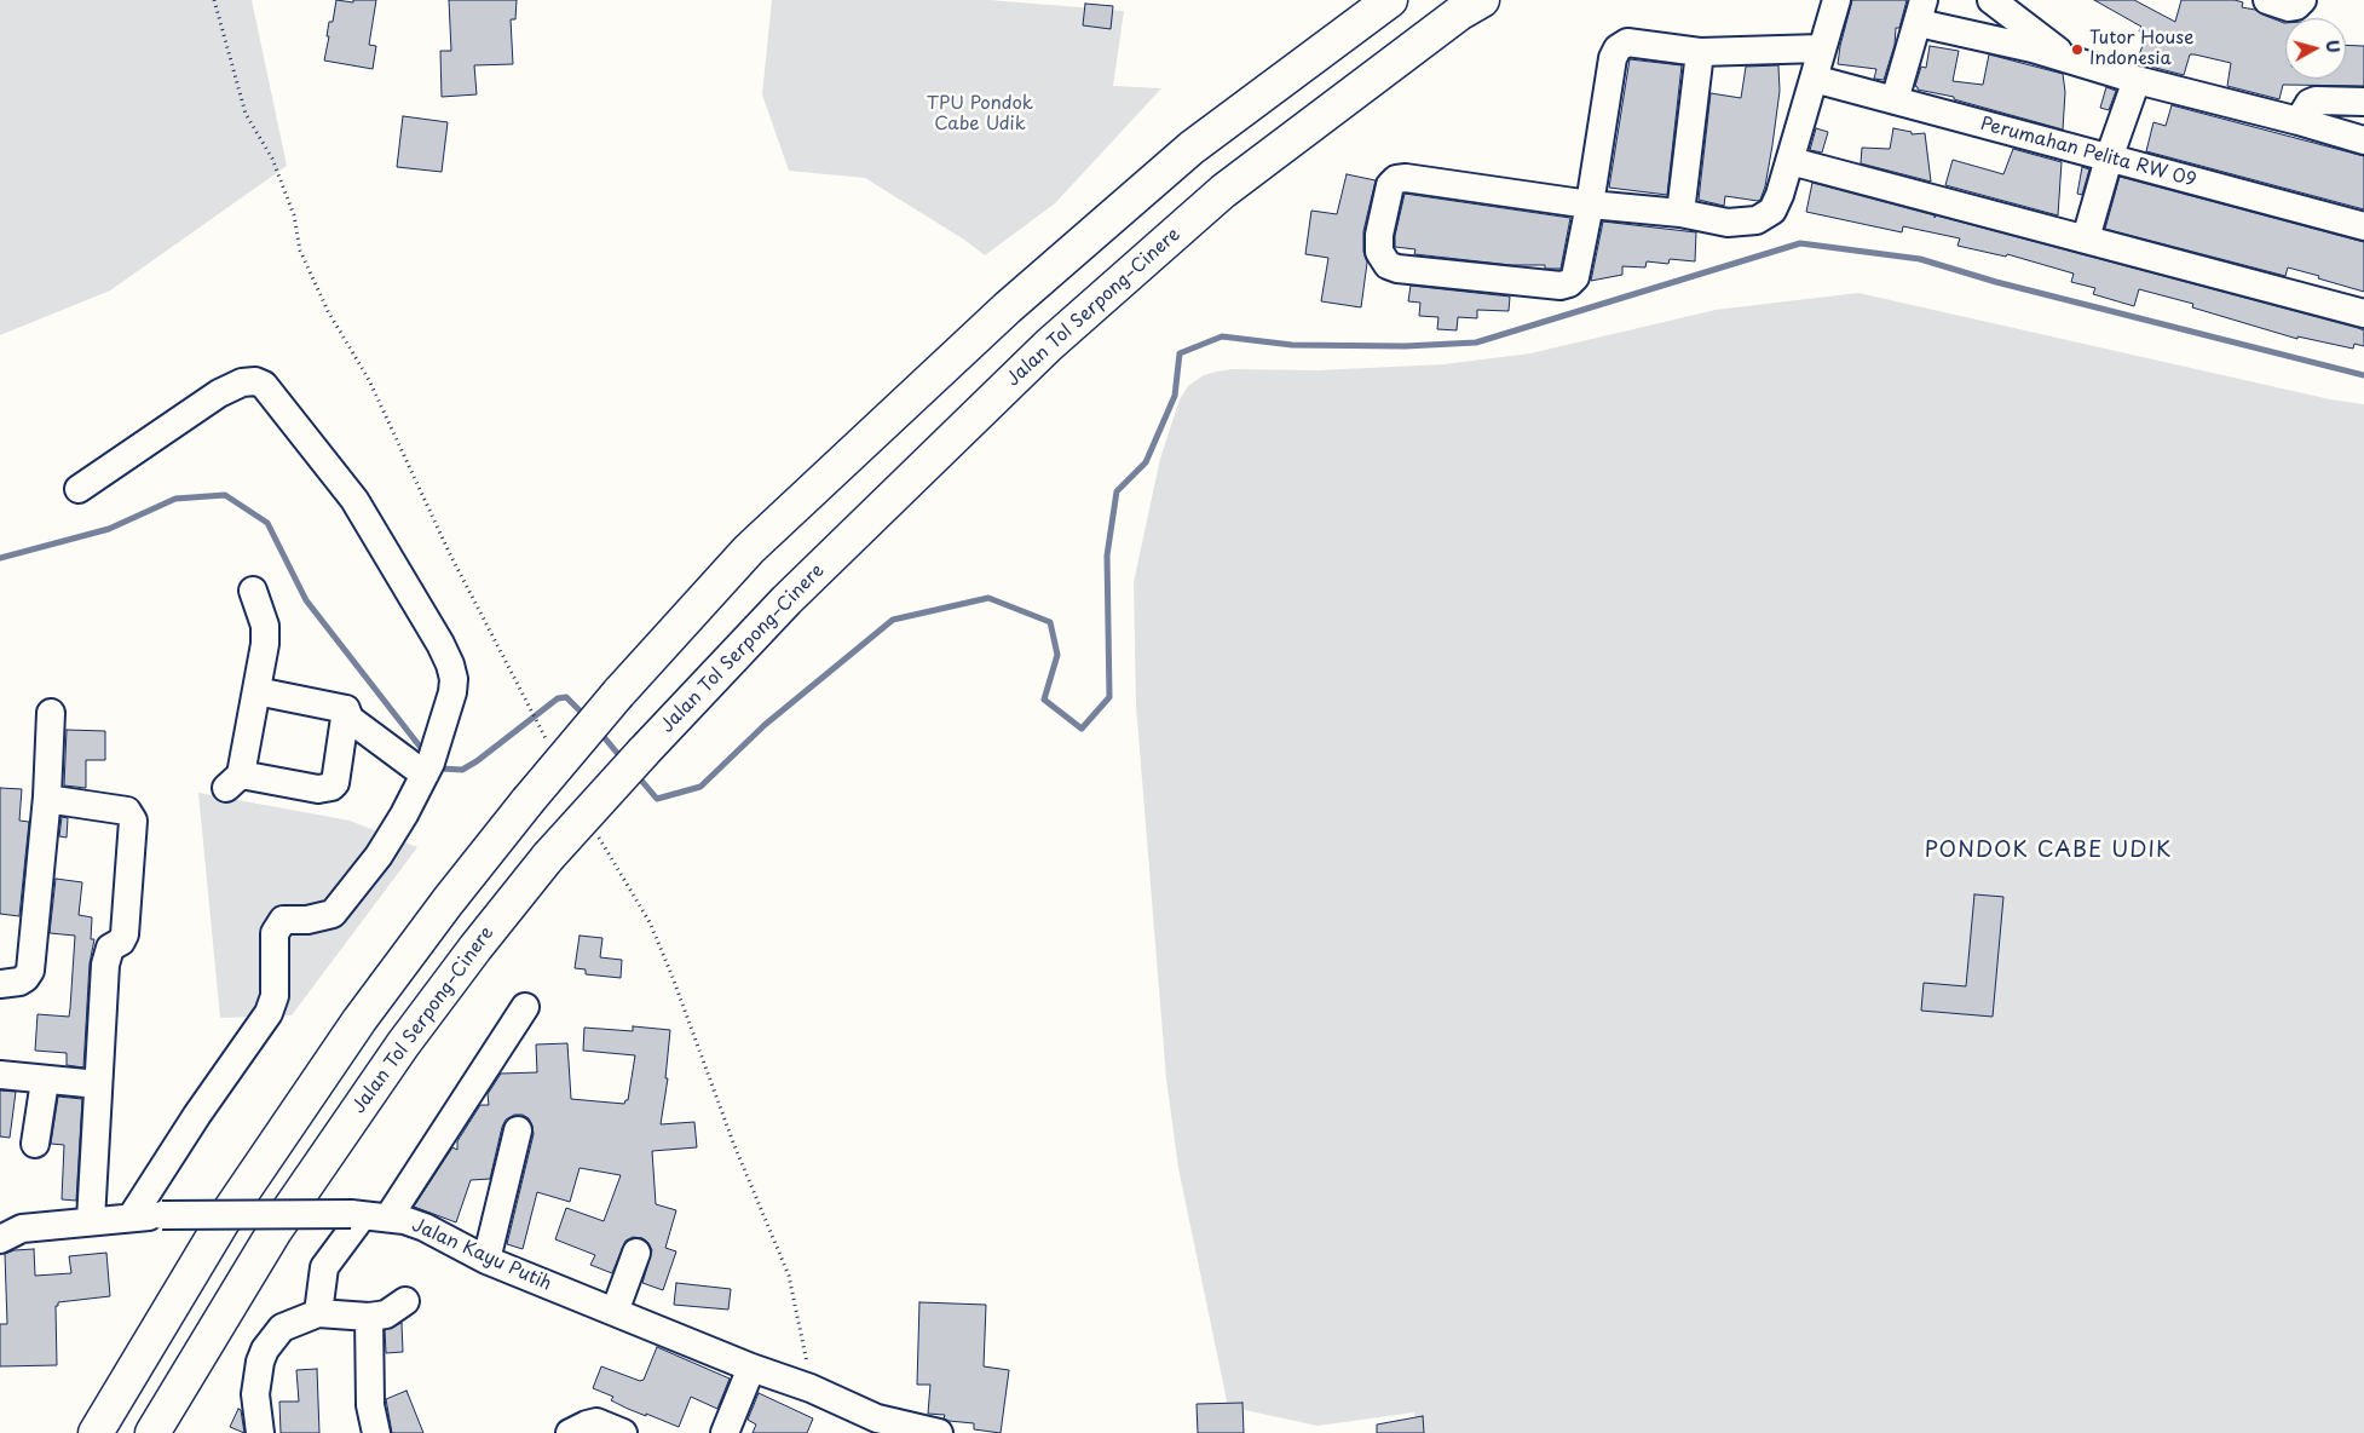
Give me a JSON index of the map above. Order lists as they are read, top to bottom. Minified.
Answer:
{"streets":{"highway":["Jalan Tol Serpong–Cinere"],"street":["Perumahan Pelita RW 09","Jalan Kayu Putih"]},"districts":["PONDOK CABE UDIK"],"parks":["TPU Pondok Cabe Udik"],"places":["Tutor House Indonesia"],"north":"right"}
